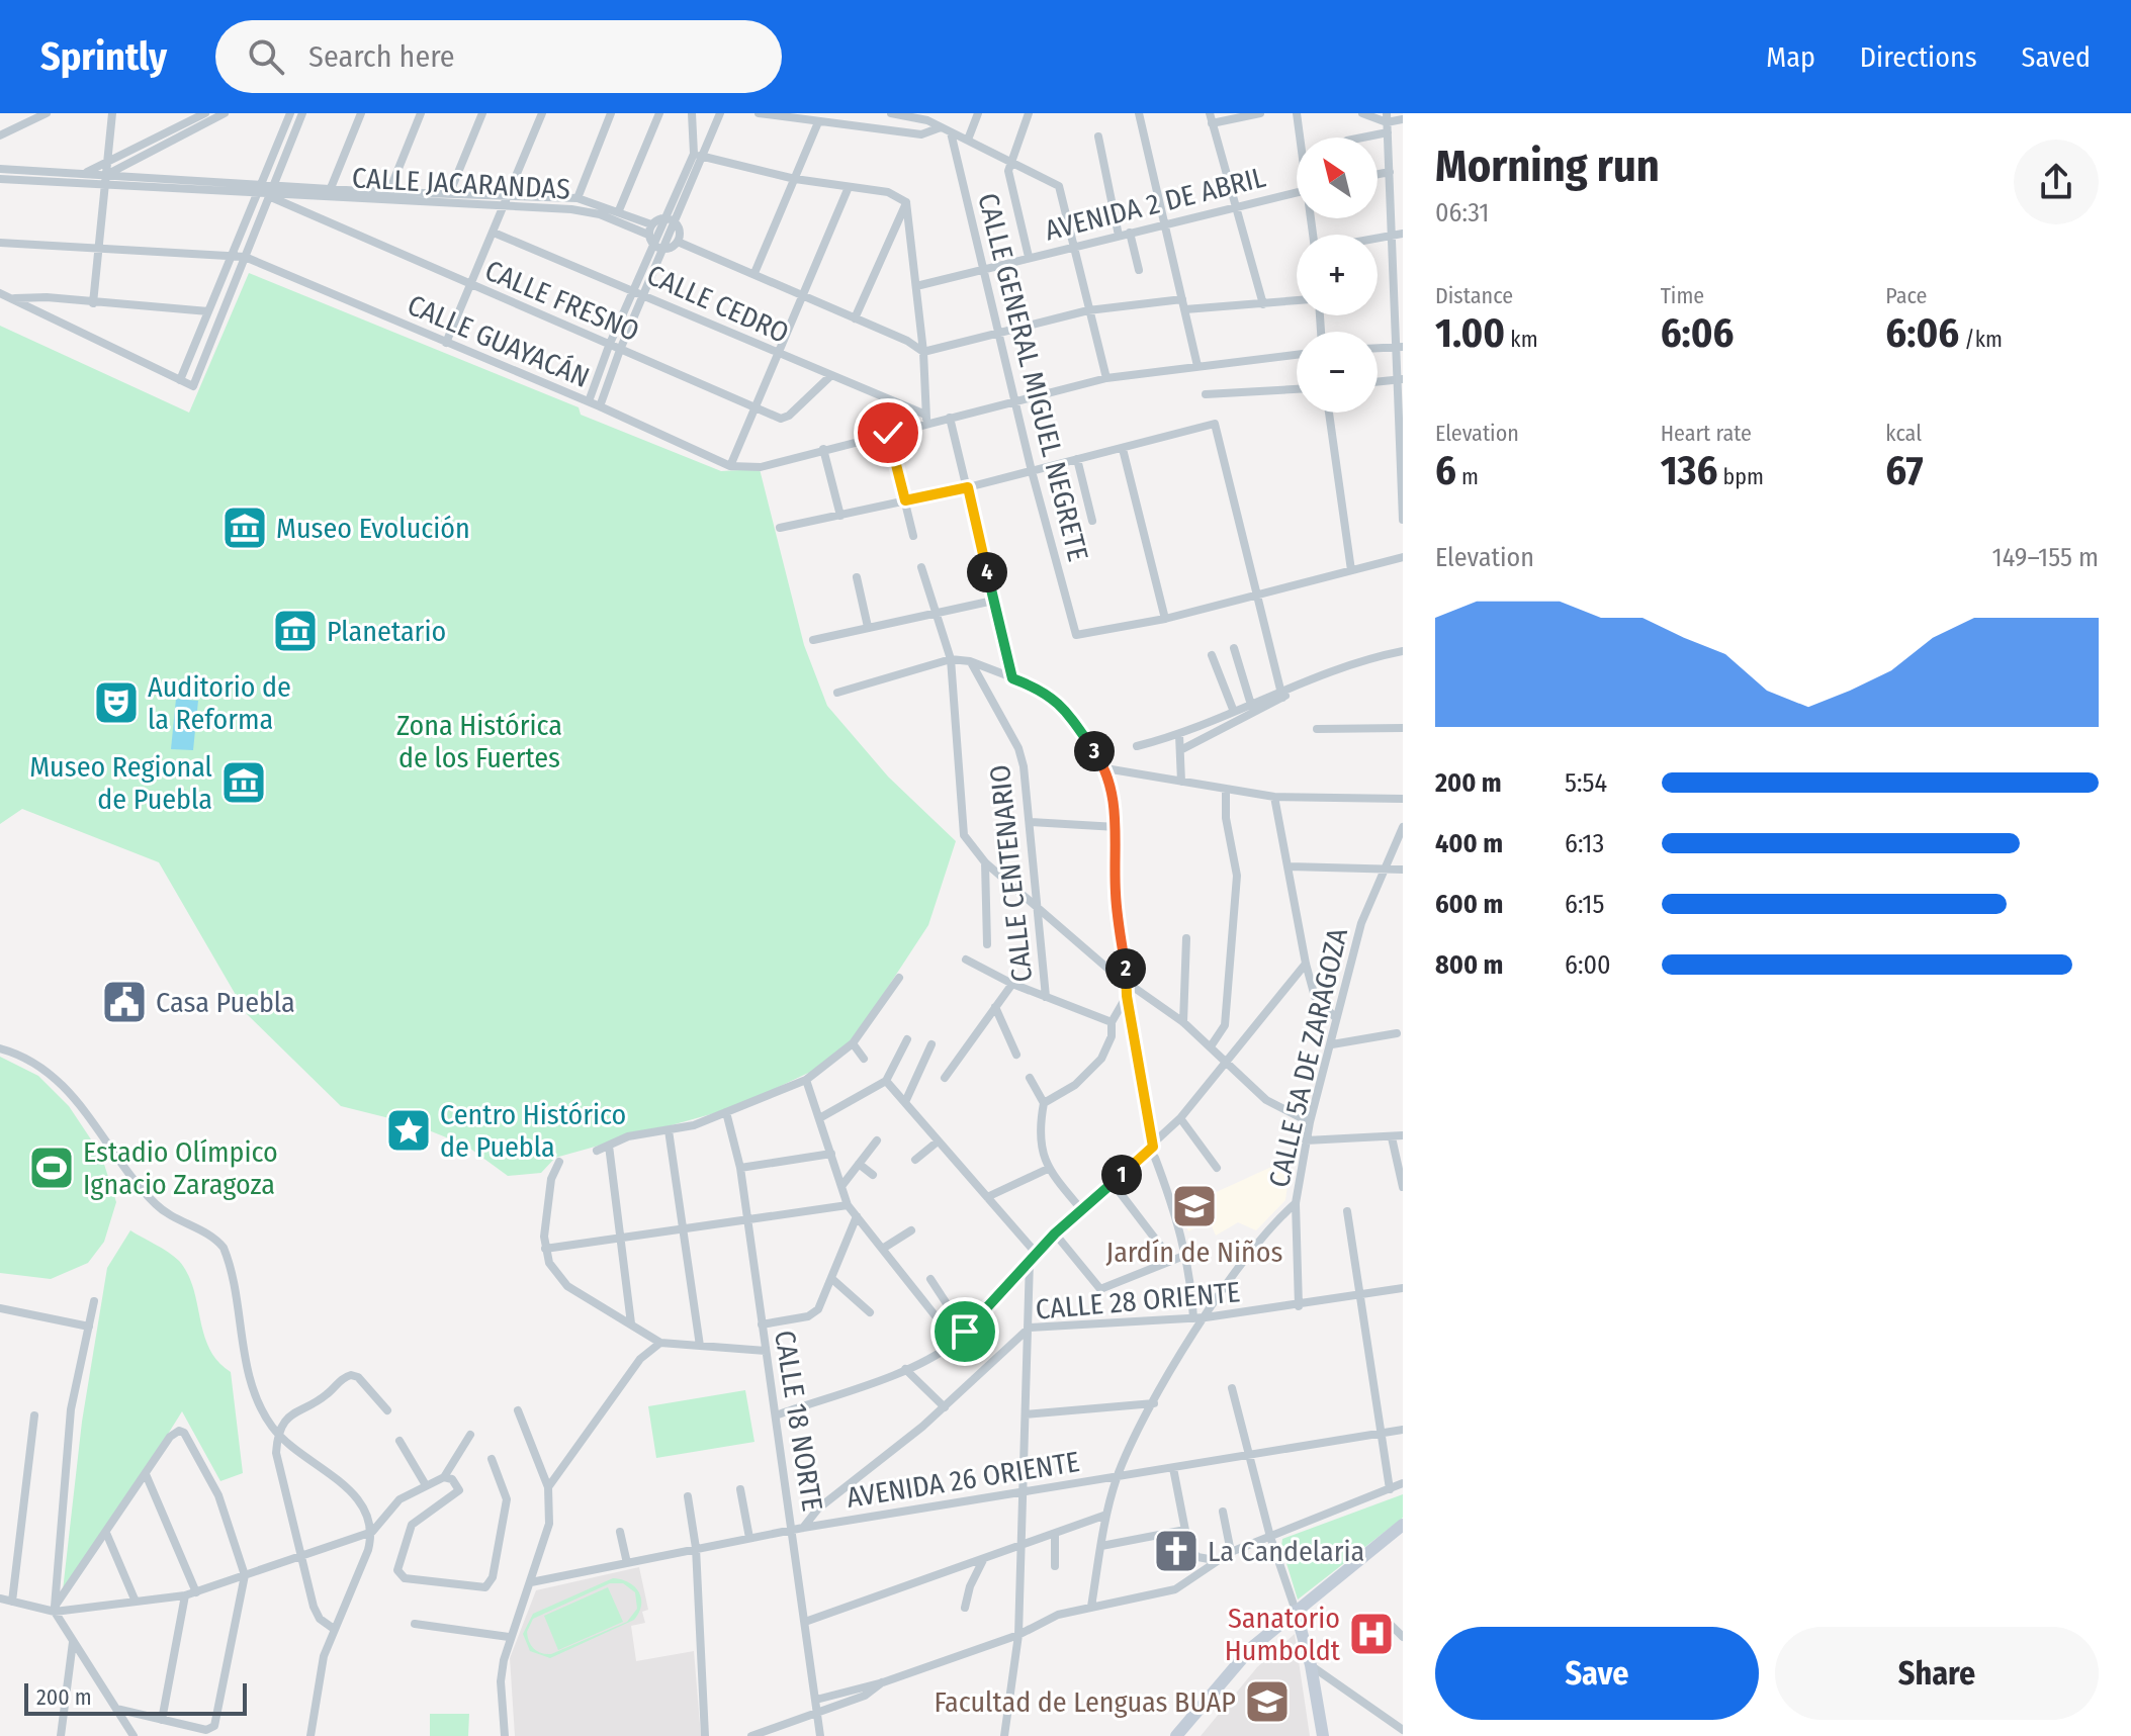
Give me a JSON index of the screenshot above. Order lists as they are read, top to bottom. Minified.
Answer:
{"streets":{"street":["CALLE JACARANDAS","AVENIDA 2 DE ABRIL","CALLE FRESNO","CALLE CEDRO","CALLE GUAYACÁN","CALLE GENERAL MIGUEL NEGRETE","CALLE CENTENARIO","CALLE 5A DE ZARAGOZA","CALLE 28 ORIENTE","CALLE 18 NORTE","AVENIDA 26 ORIENTE"]},"crossings":[["CALLE JACARANDAS","CALLE FRESNO"],["AVENIDA 2 DE ABRIL","CALLE GENERAL MIGUEL NEGRETE"],["CALLE FRESNO","CALLE CEDRO"],["CALLE 5A DE ZARAGOZA","CALLE 28 ORIENTE"],["CALLE 28 ORIENTE","CALLE 18 NORTE"],["CALLE 28 ORIENTE","AVENIDA 26 ORIENTE"],["CALLE 18 NORTE","AVENIDA 26 ORIENTE"]],"parks":["Zona Histórica de los Fuertes"],"places":{"museum":["Museo Evolución","Planetario","Museo Regional de Puebla"],"theatre":["Auditorio de la Reforma"],"public building":["Casa Puebla"],"place":["Centro Histórico de Puebla"],"sports":["Estadio Olímpico Ignacio Zaragoza"],"school or university":["Jardín de Niños","Facultad de Lenguas BUAP"],"church":["La Candelaria"],"hospital":["Sanatorio Humboldt"]},"scale_bar":"200 m","north":"top left","page":{"header":"Sprintly","search":"Search here","nav":["Map","Directions","Saved"],"heading":["Morning run","06:31"],"map_buttons":["+","−"],"stats":[["Distance","1.00 km"],["Time","6:06"],["Pace","6:06 /km"],["Elevation","6 m"],["Heart rate","136 bpm"],["kcal","67"]],"chart":["Elevation","149–155 m"],"pins":["4","3","2","1"],"list":[{"name":"200 m","note":"5:54"},{"name":"400 m","note":"6:13"},{"name":"600 m","note":"6:15"},{"name":"800 m","note":"6:00"}],"buttons":["Save","Share"],"scale":"200 m"}}
